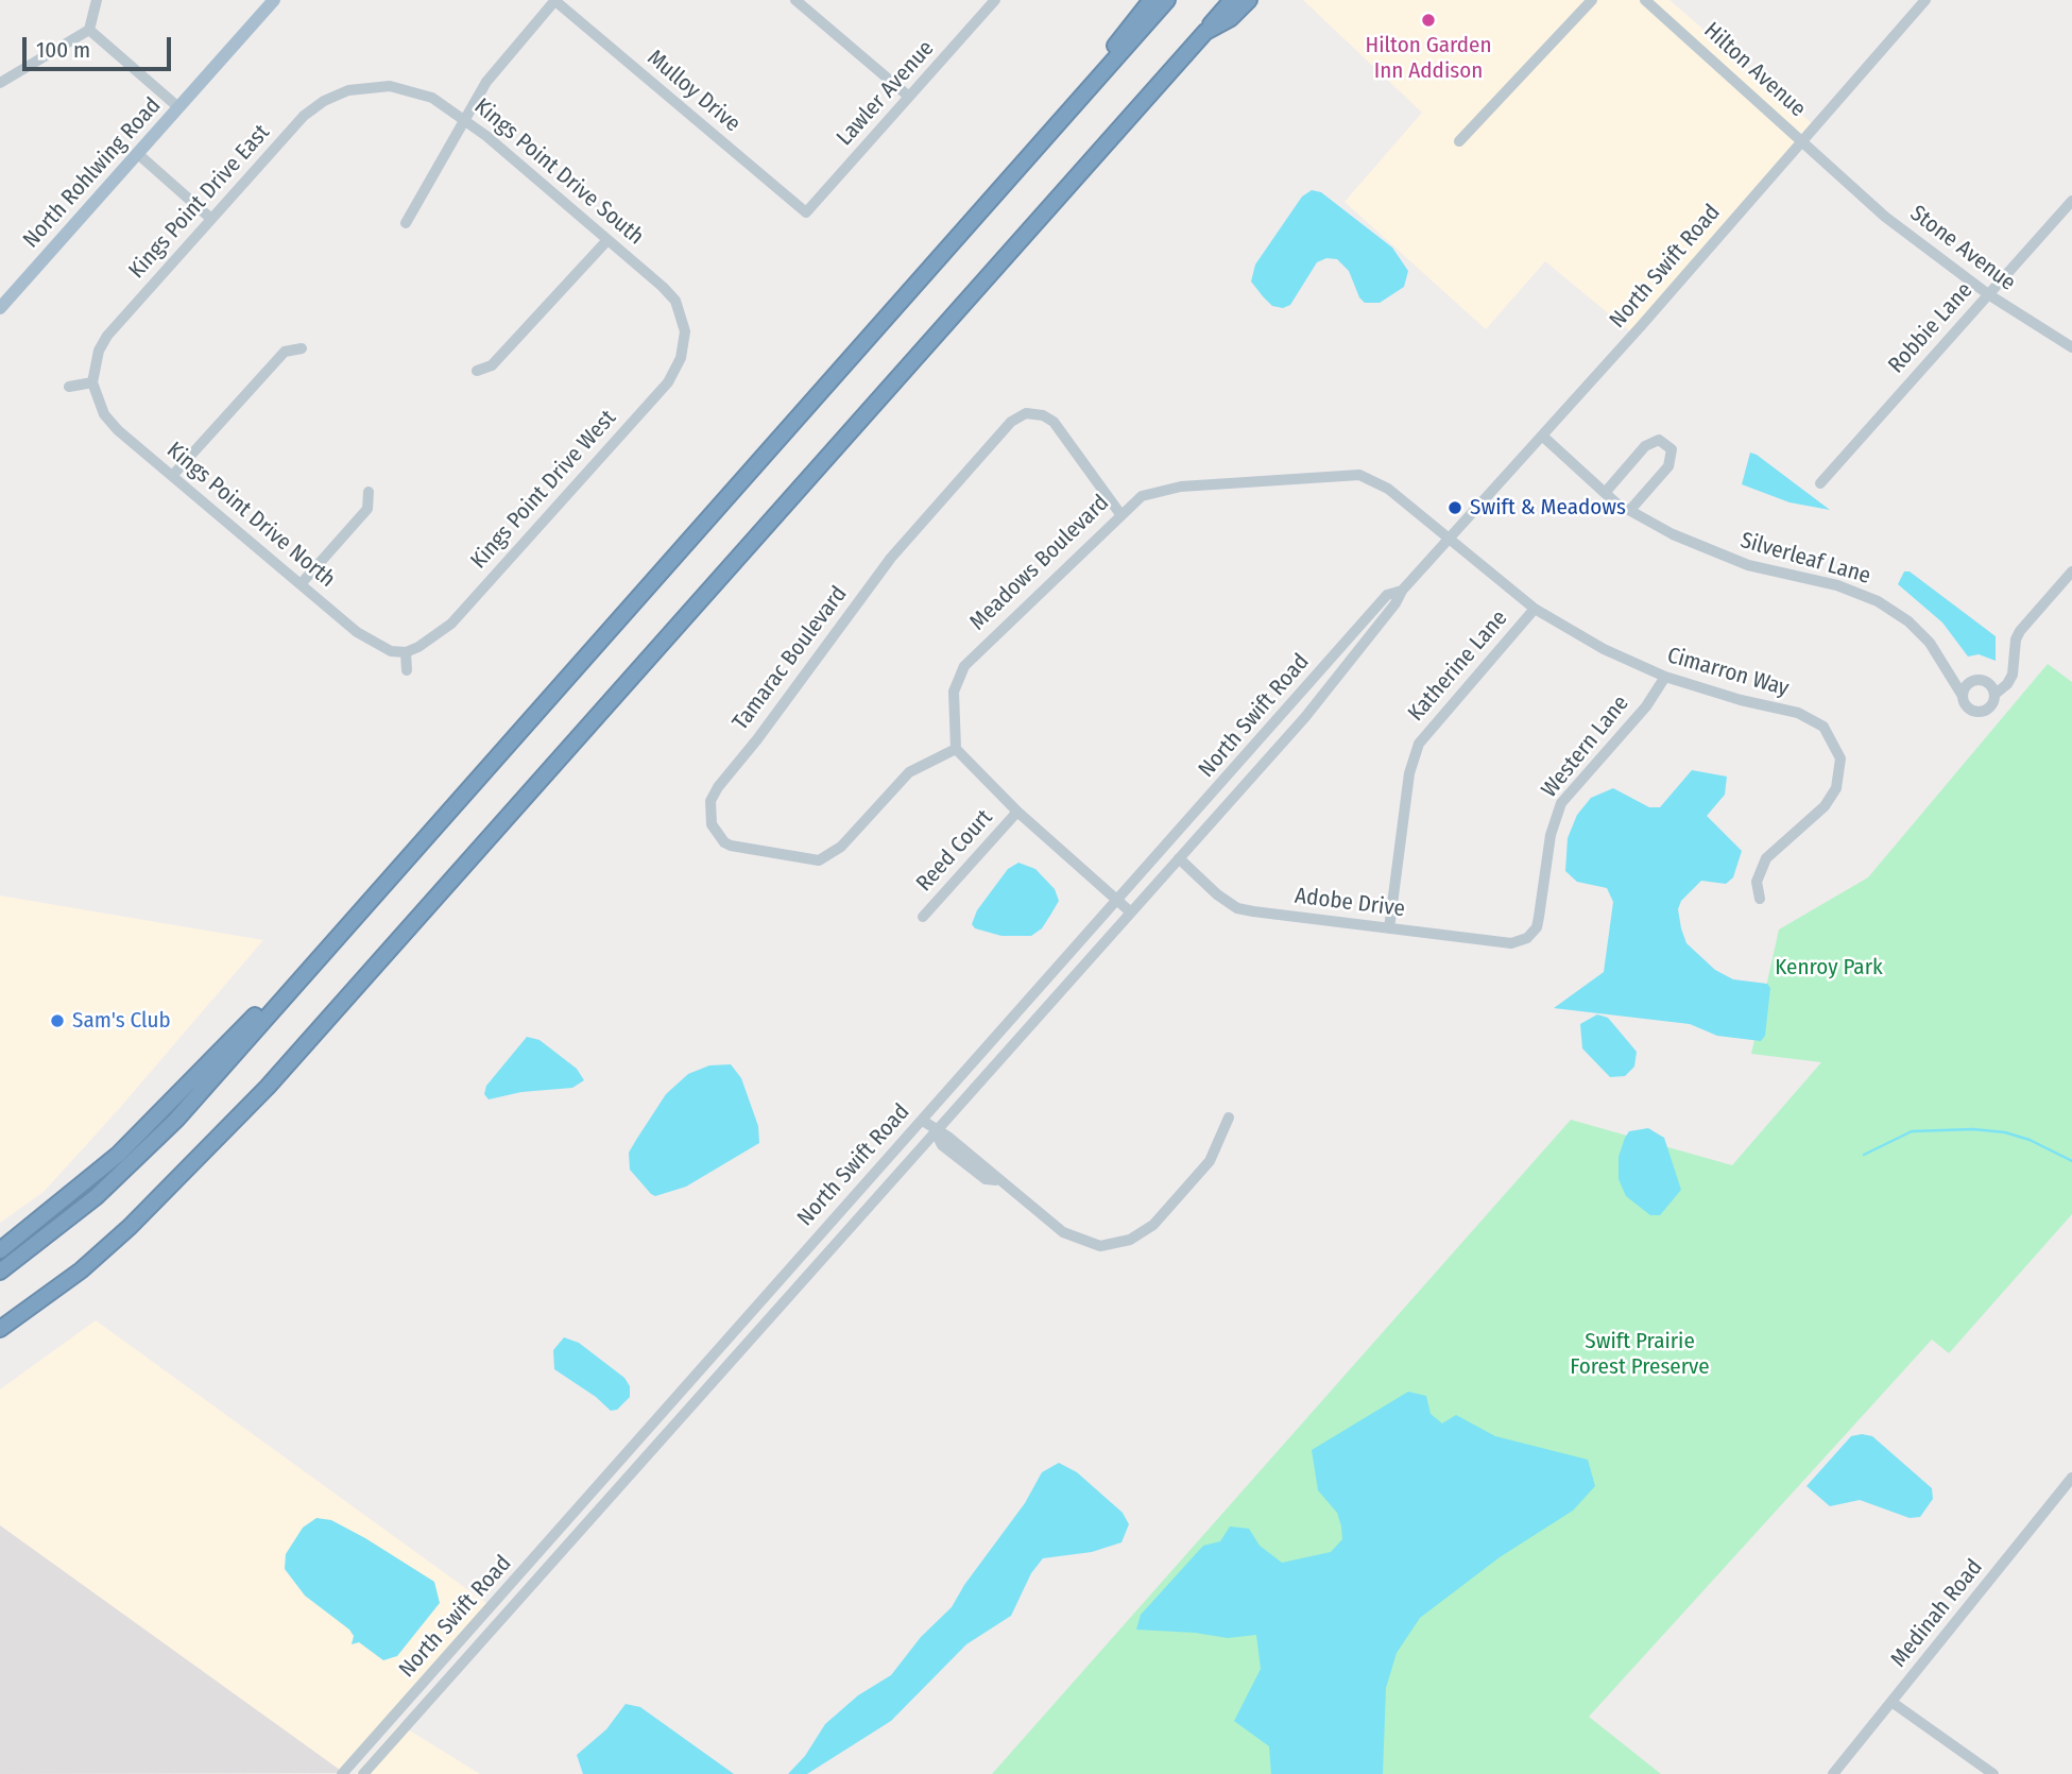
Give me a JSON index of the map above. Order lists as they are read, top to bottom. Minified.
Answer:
{"streets":{"main road":["North Rohlwing Road"],"street":["Hilton Avenue","Mulloy Drive","Lawler Avenue","Kings Point Drive South","Kings Point Drive East","Stone Avenue","North Swift Road","Robbie Lane","Kings Point Drive West","Kings Point Drive North","Silverleaf Lane","Meadows Boulevard","Tamarac Boulevard","Katherine Lane","Cimarron Way","Western Lane","Reed Court","Adobe Drive","Medinah Road"]},"crossings":[["Hilton Avenue","Stone Avenue"],["Hilton Avenue","North Swift Road"],["Mulloy Drive","Lawler Avenue"],["Kings Point Drive South","Kings Point Drive East"],["Kings Point Drive South","Kings Point Drive West"],["Kings Point Drive East","Kings Point Drive North"],["Stone Avenue","North Swift Road"],["Stone Avenue","Robbie Lane"],["North Swift Road","Silverleaf Lane"],["North Swift Road","Meadows Boulevard"],["North Swift Road","Cimarron Way"],["North Swift Road","Adobe Drive"],["Kings Point Drive West","Kings Point Drive North"],["Meadows Boulevard","Tamarac Boulevard"],["Meadows Boulevard","Cimarron Way"],["Katherine Lane","Cimarron Way"],["Katherine Lane","Adobe Drive"],["Cimarron Way","Western Lane"],["Western Lane","Adobe Drive"]],"parks":["Kenroy Park","Swift Prairie Forest Preserve"],"places":["Hilton Garden Inn Addison","Swift & Meadows","Sam's Club"],"scale_bar":"100 m"}
